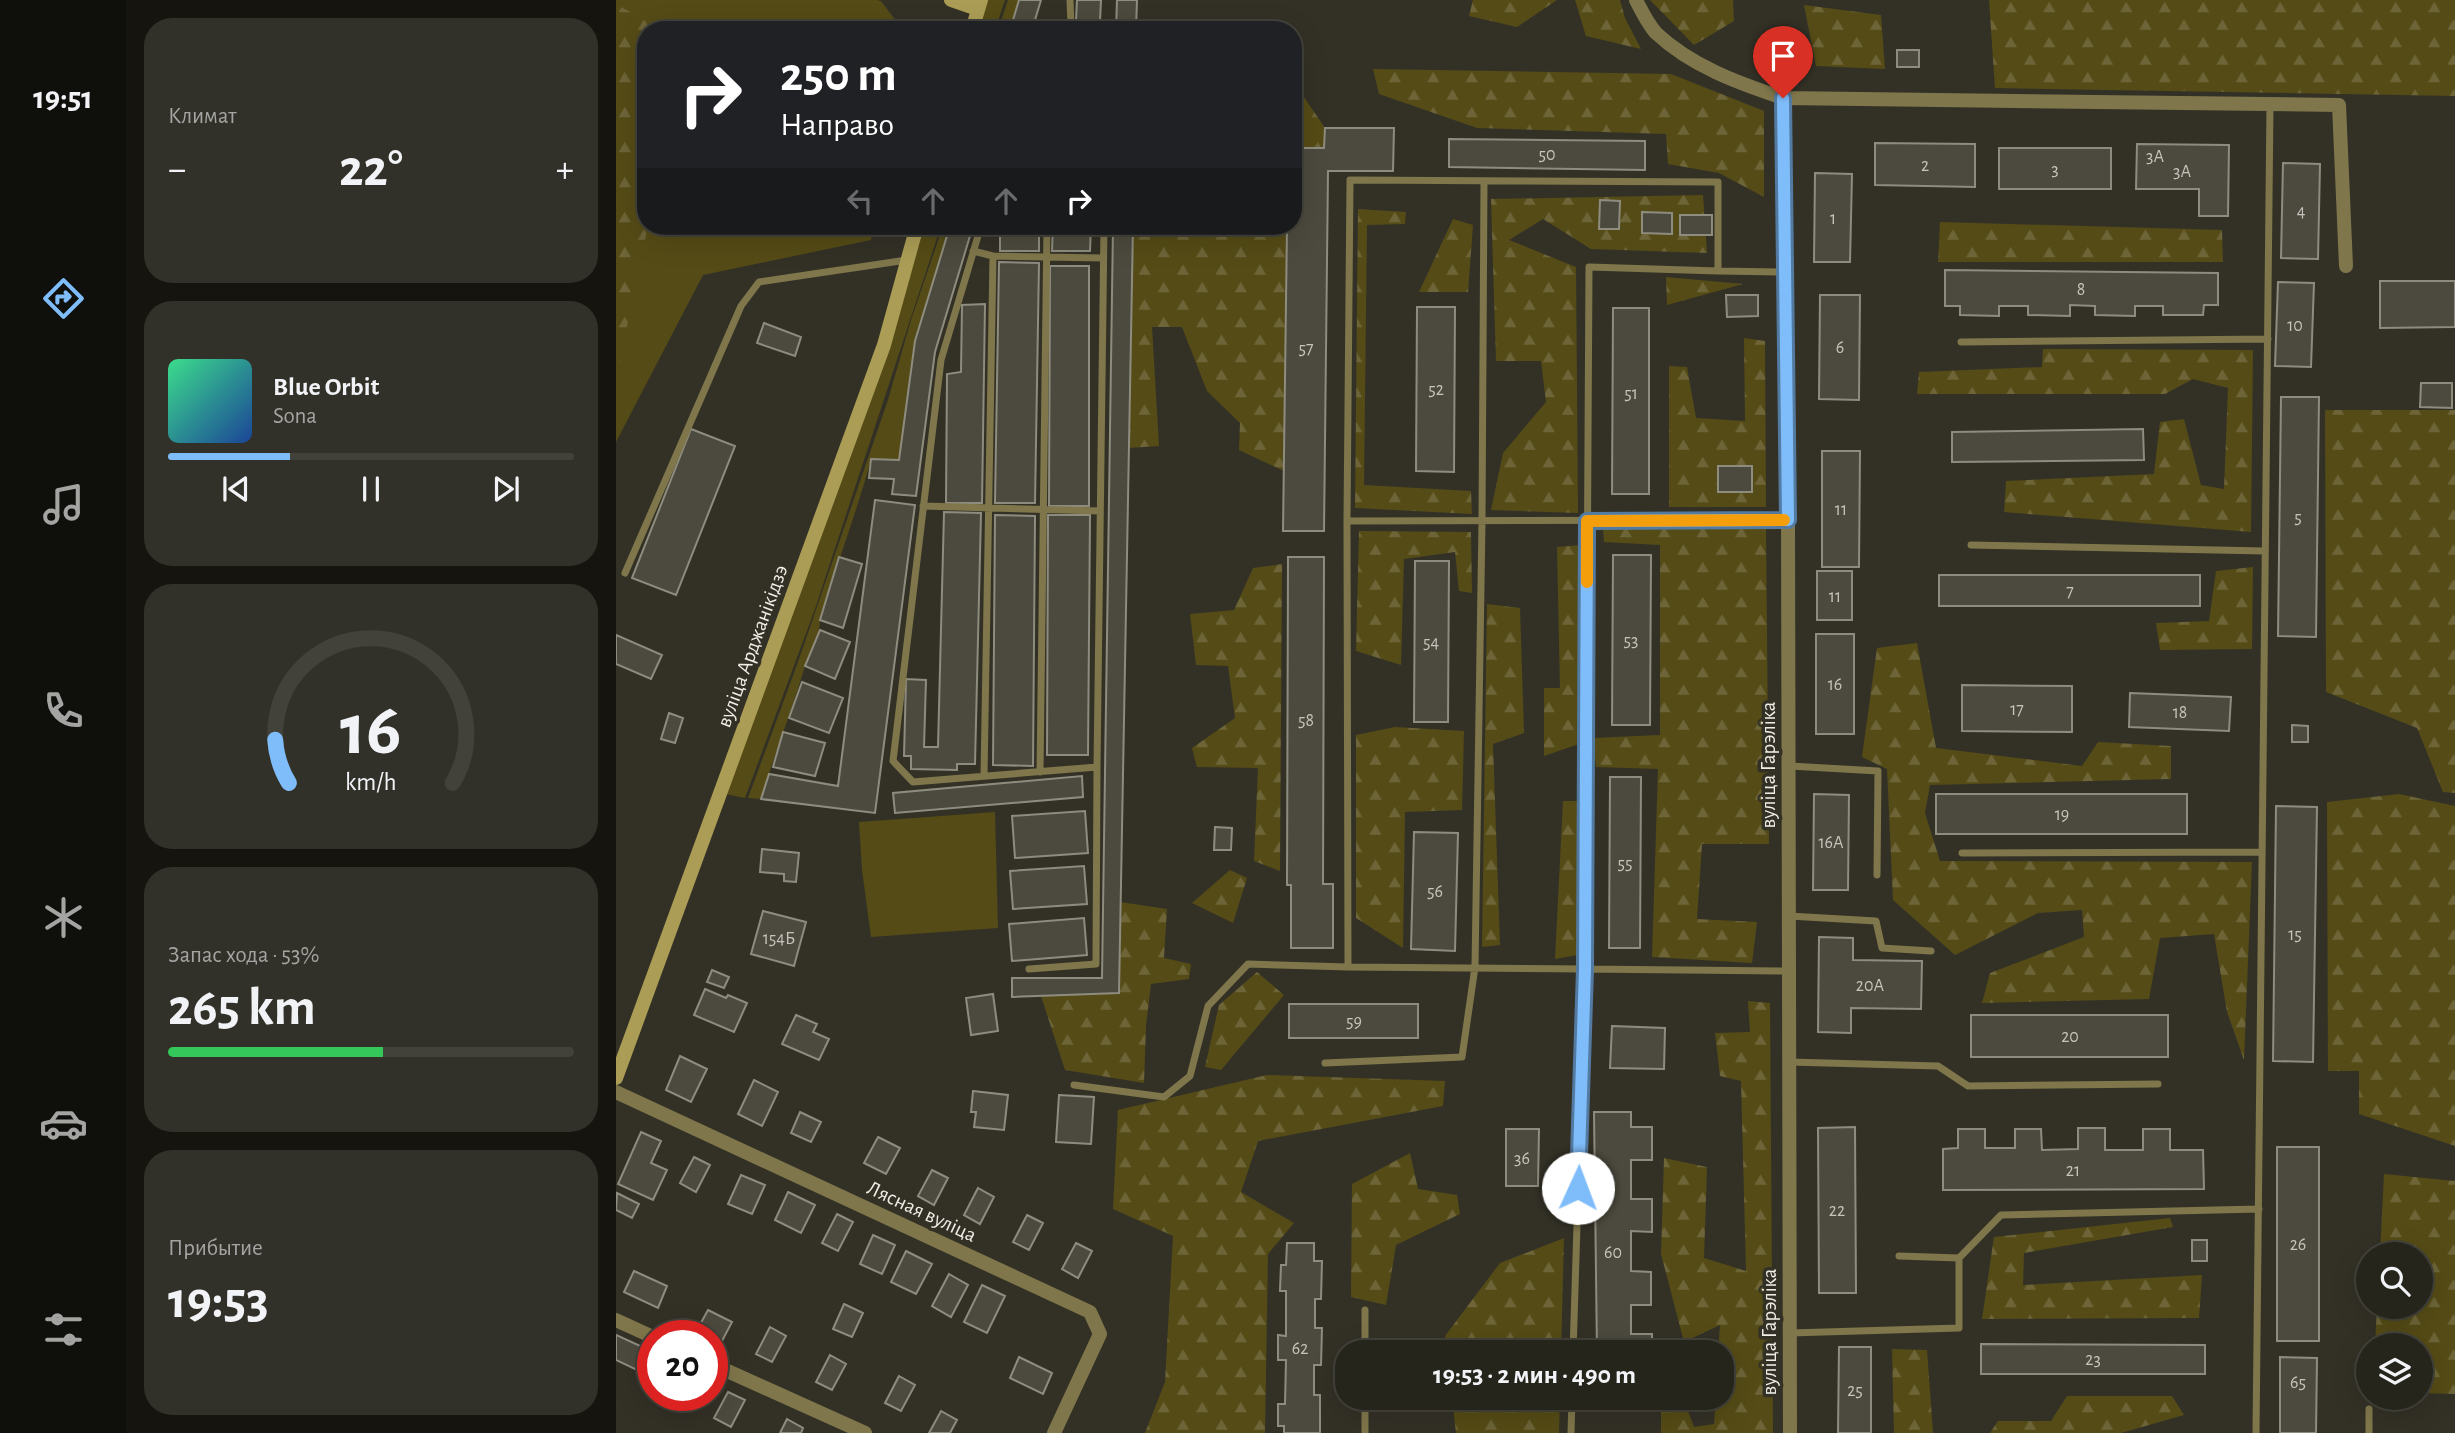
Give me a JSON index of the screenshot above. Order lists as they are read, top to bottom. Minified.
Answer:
{"streets":{"main road":["вуліца Арджанікідзэ"],"street":["вуліца Гарэліка","Лясная вуліца"]},"house_numbers":["50","3А","2","3","3А","4","1","8","10","6","57","52","51","11","5","7","11","53","54","16","17","18","58","19","16А","55","56","15","154Б","20А","59","20","36","21","22","26","60","62","23","65","25"],"page":{"tabs":"19:51","tile":["Климат",["Запас хода · 53%","265 km"],["Прибытие","19:53"]],"turn":["250 m","Направо"],"heat":["−","22°","+"],"song":["Blue Orbit","Sona"],"limit":"20","trip":"19:53 · 2 мин · 490 m","gauge":["16","km/h"]}}
